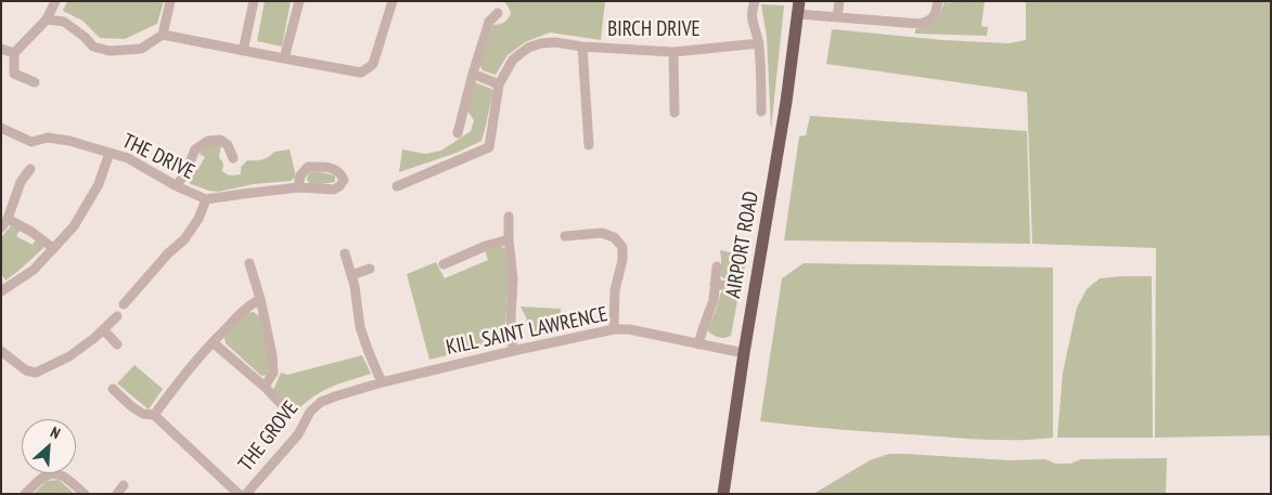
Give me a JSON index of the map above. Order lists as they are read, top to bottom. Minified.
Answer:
{"streets":{"main road":["AIRPORT ROAD"],"street":["BIRCH DRIVE","THE DRIVE","KILL SAINT LAWRENCE","THE GROVE"]},"crossings":[["AIRPORT ROAD","KILL SAINT LAWRENCE"],["KILL SAINT LAWRENCE","THE GROVE"]],"north":"top right"}
